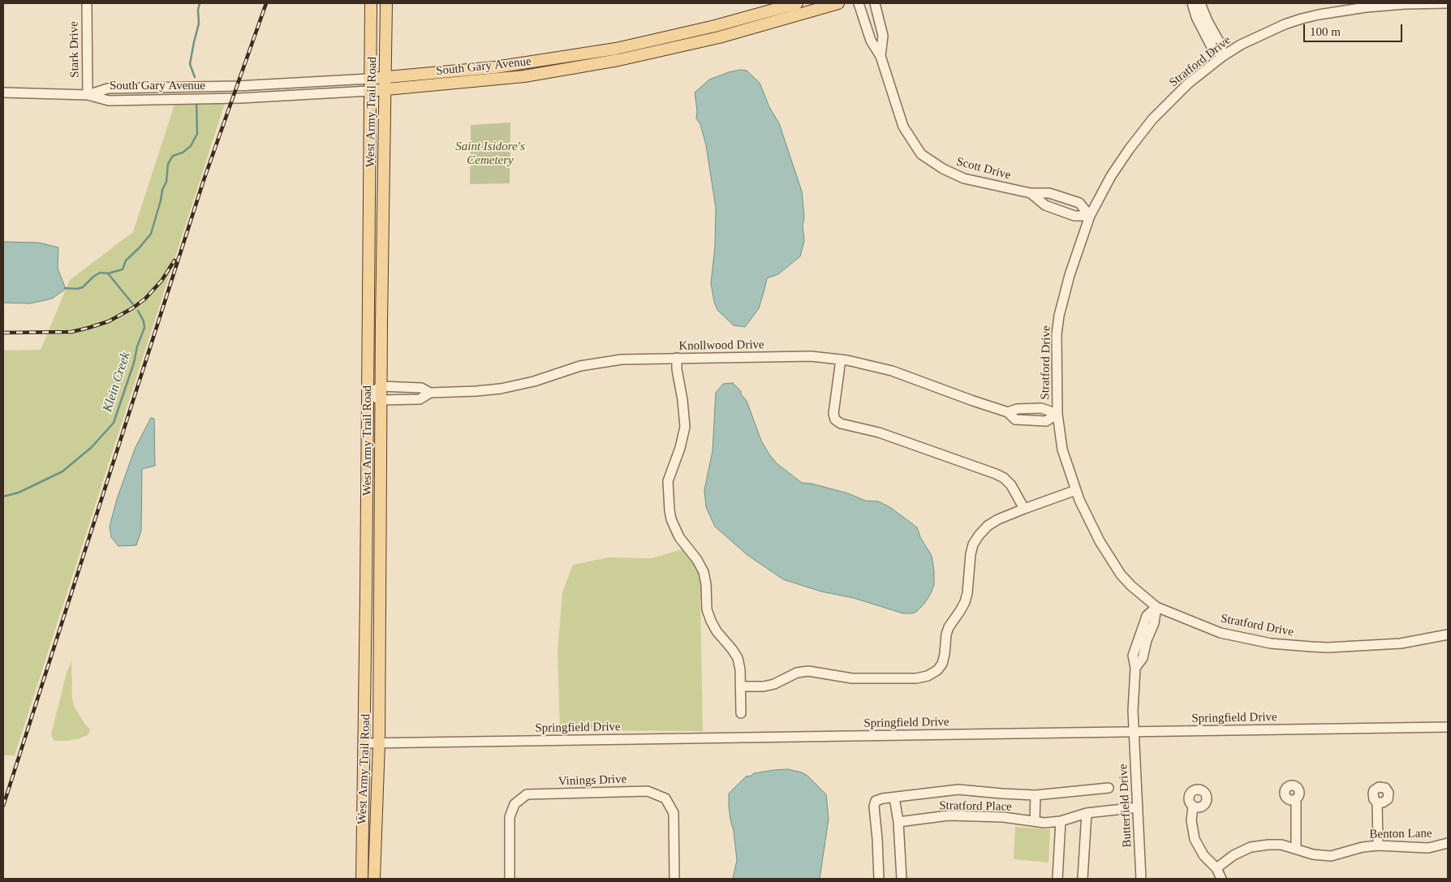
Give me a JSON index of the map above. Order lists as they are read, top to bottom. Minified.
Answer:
{"streets":{"main road":["South Gary Avenue","West Army Trail Road"],"street":["Stark Drive","Stratford Drive","Scott Drive","Knollwood Drive","Springfield Drive","Vinings Drive","Butterfield Drive","Stratford Place","Benton Lane"]},"crossings":[["Stark Drive","South Gary Avenue"],["Stratford Drive","Scott Drive"],["Stratford Drive","Knollwood Drive"],["Stratford Drive","Butterfield Drive"],["South Gary Avenue","West Army Trail Road"],["West Army Trail Road","Knollwood Drive"],["West Army Trail Road","Springfield Drive"],["Springfield Drive","Butterfield Drive"],["Butterfield Drive","Stratford Place"]],"water":["Klein Creek"],"parks":["Saint Isidore's Cemetery"],"scale_bar":"100 m"}
